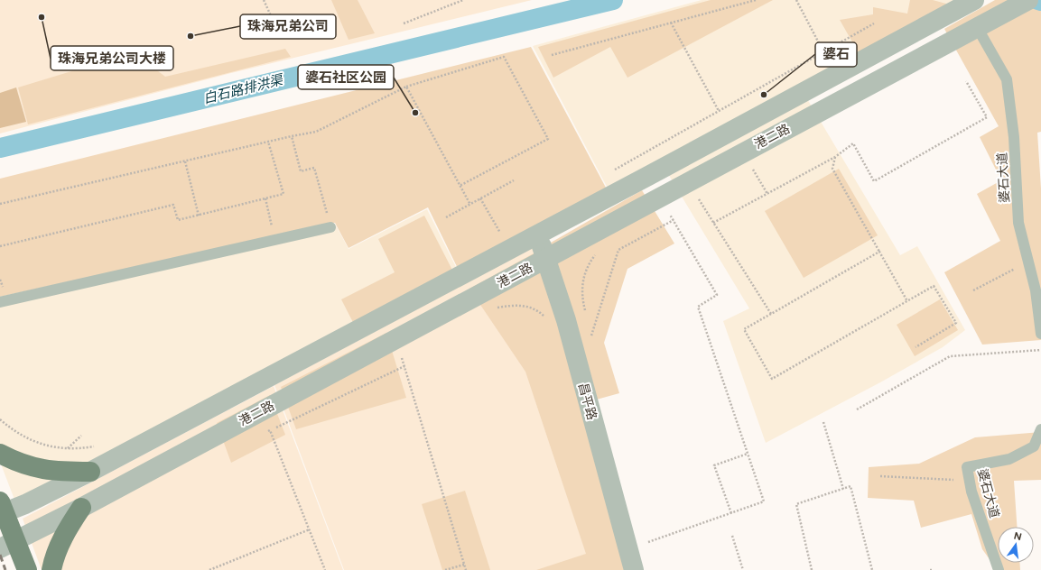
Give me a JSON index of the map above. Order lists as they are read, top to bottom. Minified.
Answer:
{"streets":{"street":["港二路","昌平路"],"lane":["婆石大道"]},"crossings":[["港二路","婆石大道"],["港二路","昌平路"]],"water":["白石路排洪渠"],"places":["珠海兄弟公司大楼","珠海兄弟公司","婆石","婆石社区公园"],"north":"top"}
